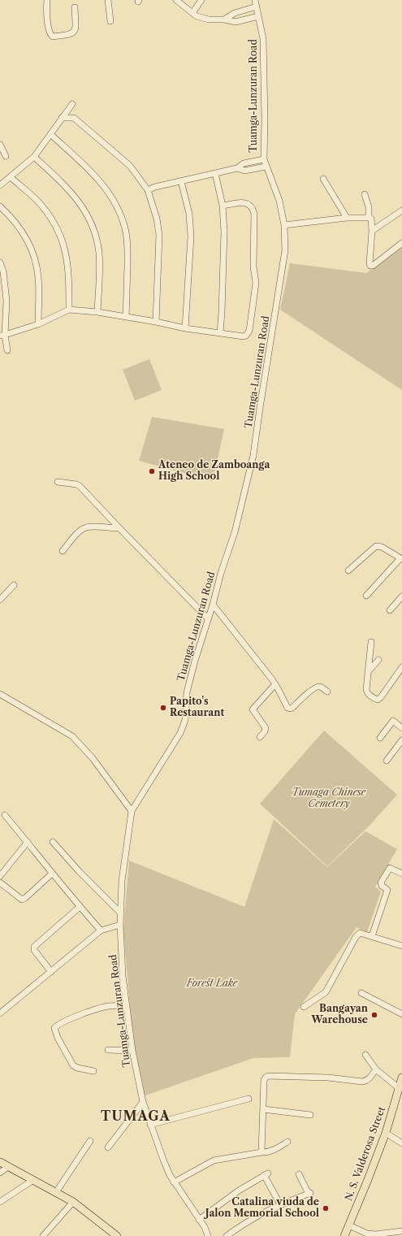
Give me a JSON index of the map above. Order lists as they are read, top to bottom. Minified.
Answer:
{"streets":{"main road":["N. S. Valderosa Street"],"street":["Tuamga-Lunzuran Road"]},"districts":["TUMAGA"],"parks":["Tumaga Chinese Cemetery","Forest Lake"],"places":["Ateneo de Zamboanga High School","Papito's Restaurant","Bangayan Warehouse","Catalina viuda de Jalon Memorial School"]}
